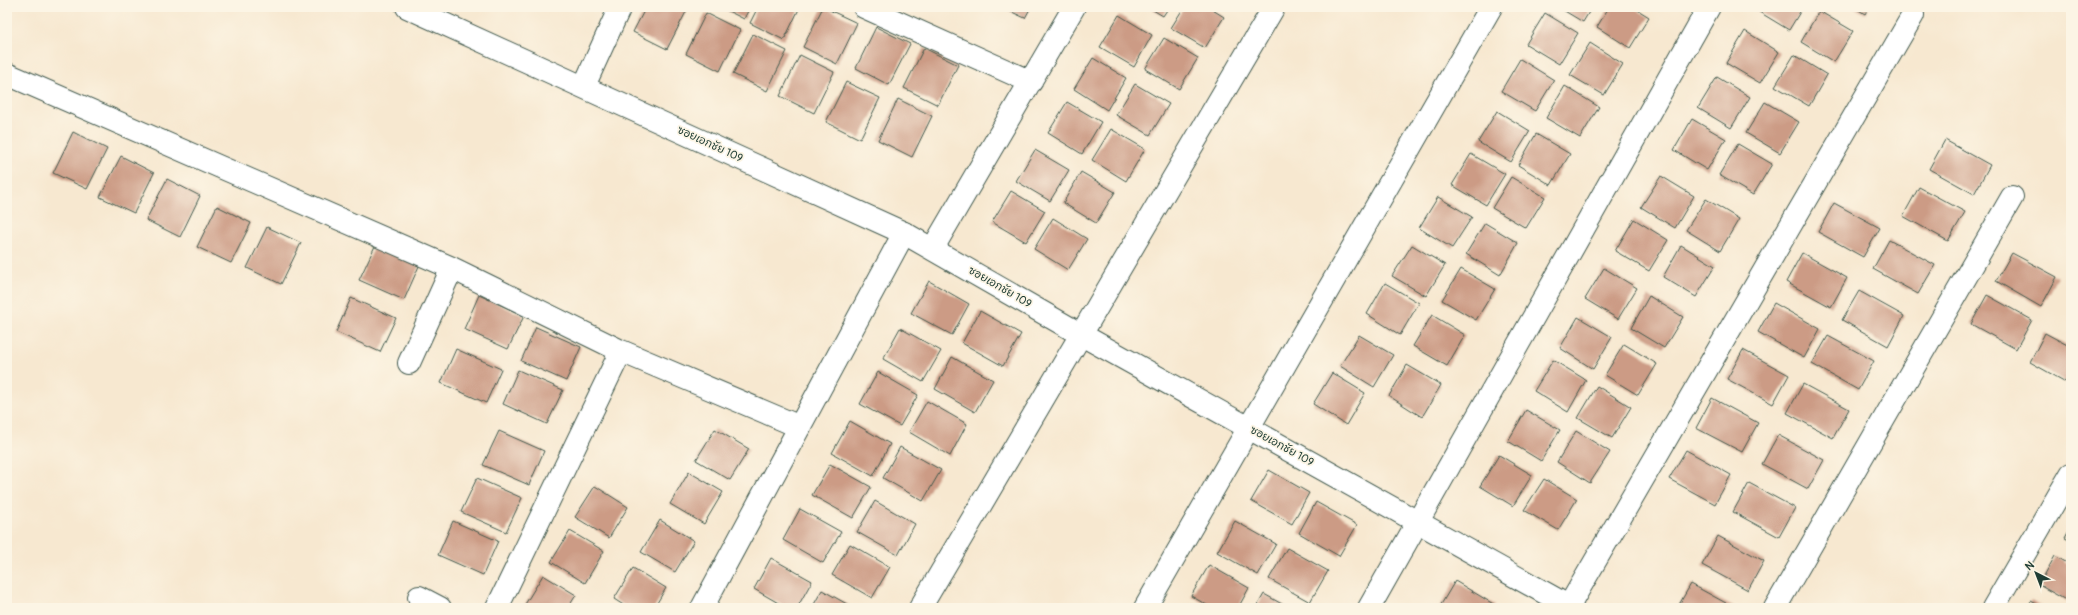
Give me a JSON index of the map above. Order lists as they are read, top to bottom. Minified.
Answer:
{"streets":{"street":["ซอยเอกชัย 109"]},"north":"top left"}
